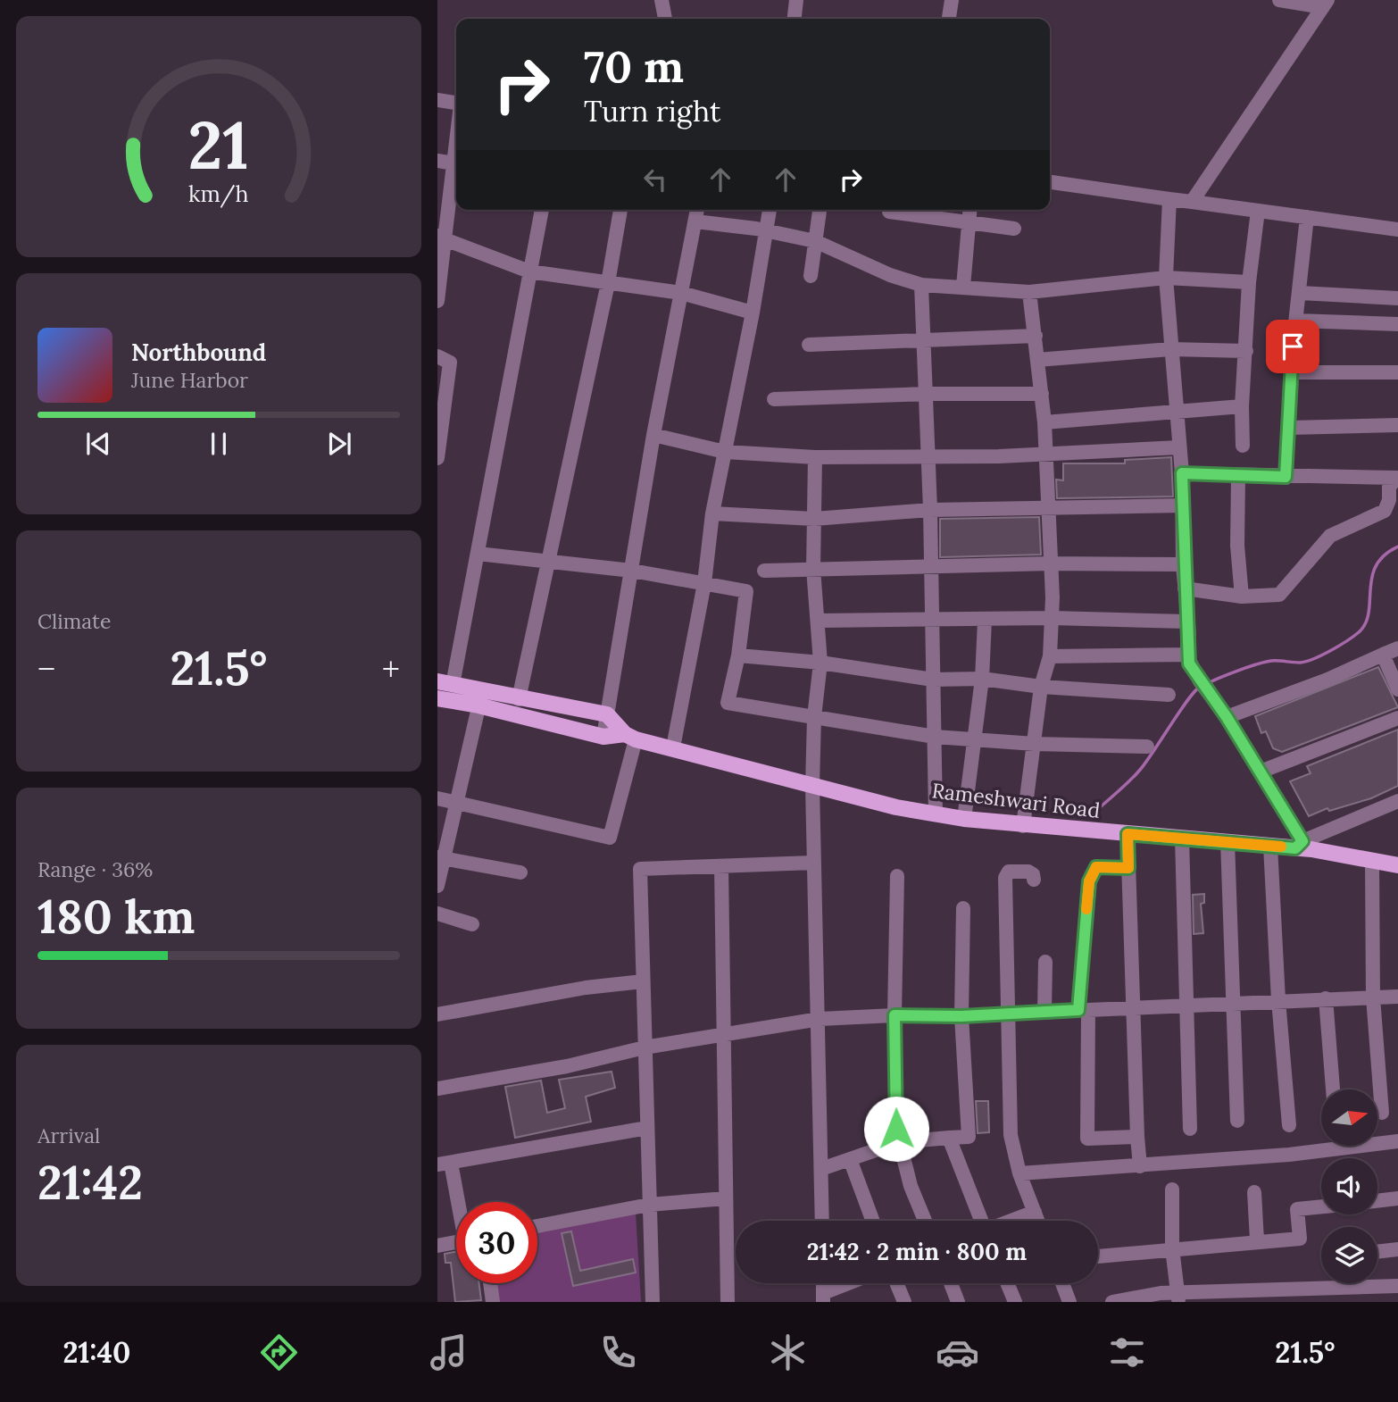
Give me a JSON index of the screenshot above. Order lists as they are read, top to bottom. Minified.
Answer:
{"streets":{"main road":["Rameshwari Road"]},"north":"right","page":{"turn":["70 m","Turn right"],"song":["Northbound","June Harbor"],"tile":["Climate",["Range · 36%","180 km"],["Arrival","21:42"]],"heat":["−","21.5°","+"],"limit":"30","trip":"21:42 · 2 min · 800 m","tabs":["21:40","21.5°"],"gauge":["21","km/h"]}}
